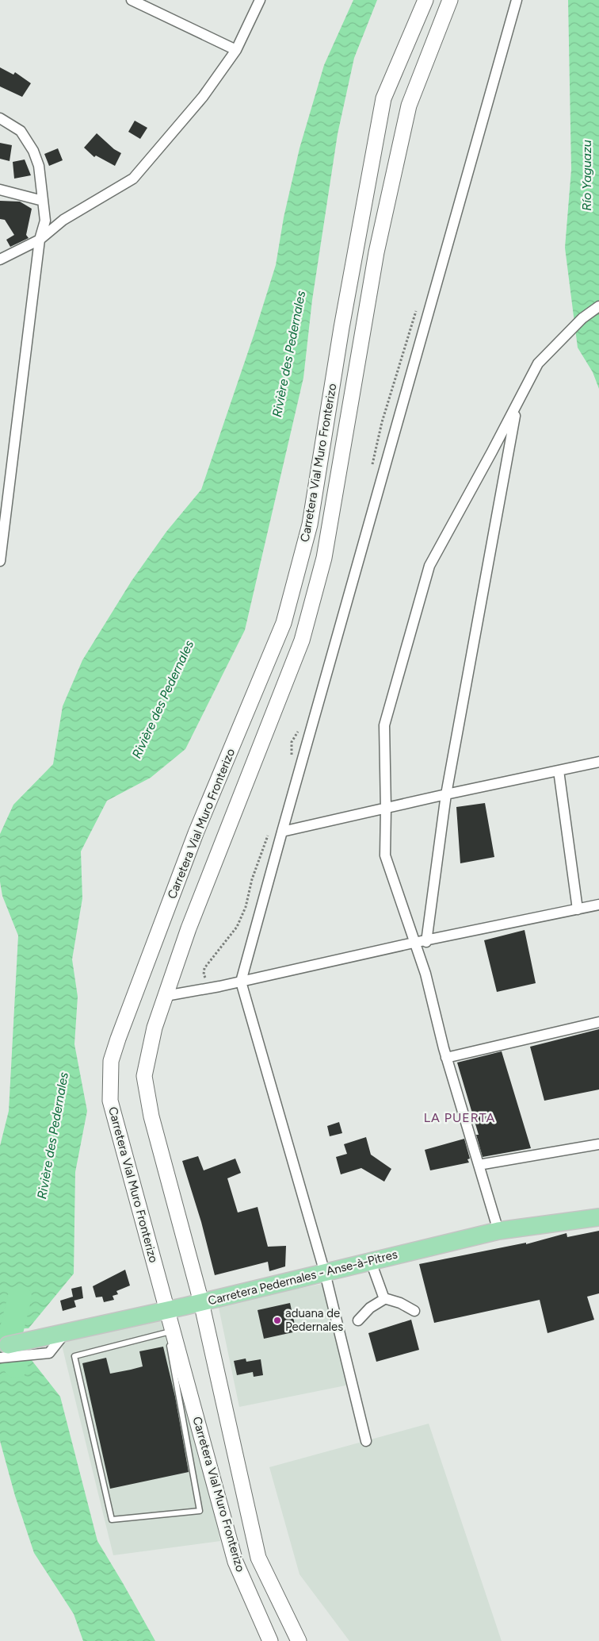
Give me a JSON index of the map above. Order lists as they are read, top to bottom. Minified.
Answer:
{"streets":{"main road":["Carretera Pedernales - Anse-à-Pitres"],"street":["Carretera Vial Muro Fronterizo"]},"crossings":[["Carretera Vial Muro Fronterizo","Carretera Pedernales - Anse-à-Pitres"]],"districts":["LA PUERTA"],"water":["Río Yaguazu","Rivière des Pedernales"],"places":["aduana de Pedernales"]}
